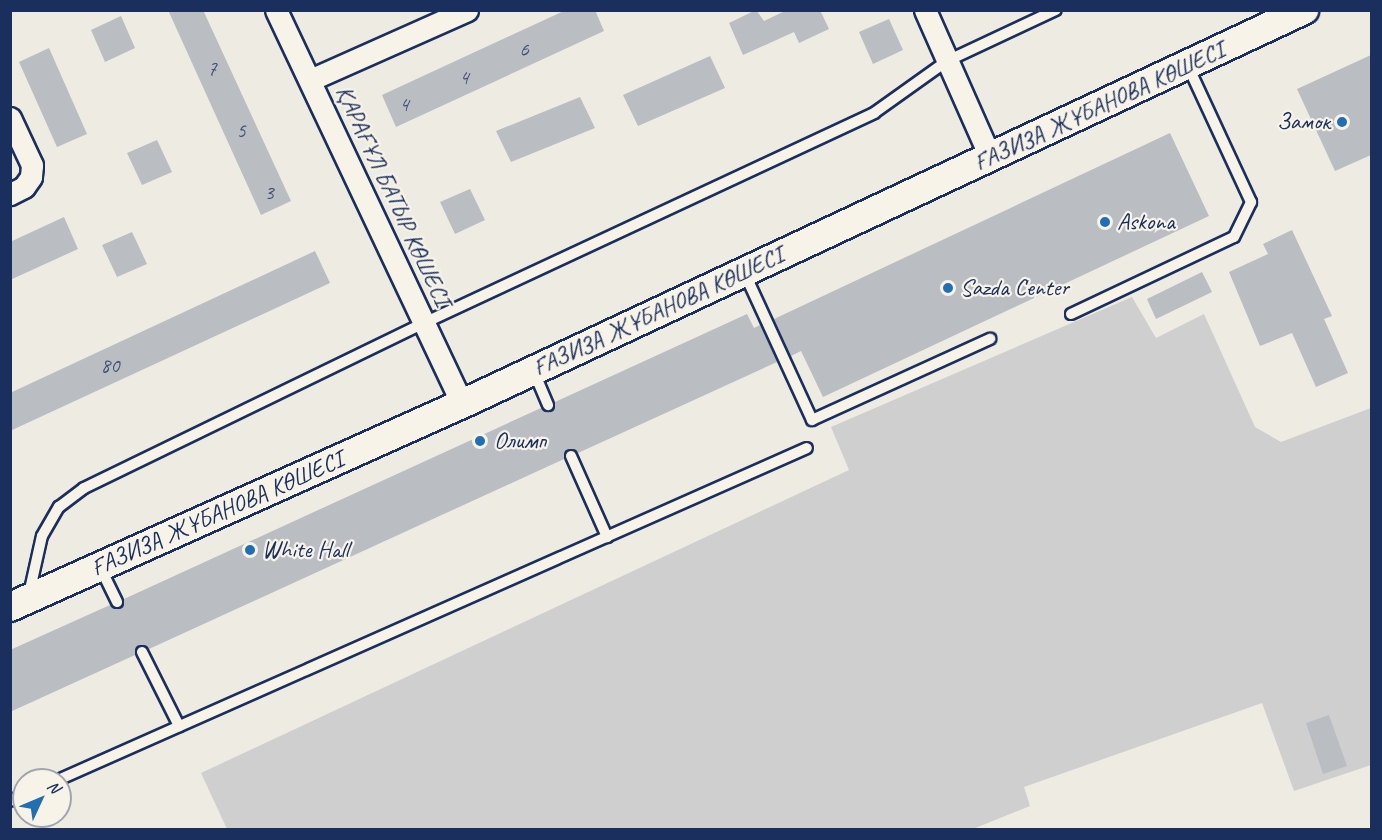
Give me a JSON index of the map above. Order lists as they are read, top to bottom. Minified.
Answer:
{"streets":{"street":["ҒАЗИЗА ЖҰБАНОВА КӨШЕСІ","ҚАРАҒҰЛ БАТЫР КӨШЕСІ"]},"crossings":[["ҒАЗИЗА ЖҰБАНОВА КӨШЕСІ","ҚАРАҒҰЛ БАТЫР КӨШЕСІ"]],"places":["Замок","Askona","Sazda Center","Олимп","White Hall"],"house_numbers":["6","7","4","4","5","3","80"],"north":"top right"}
